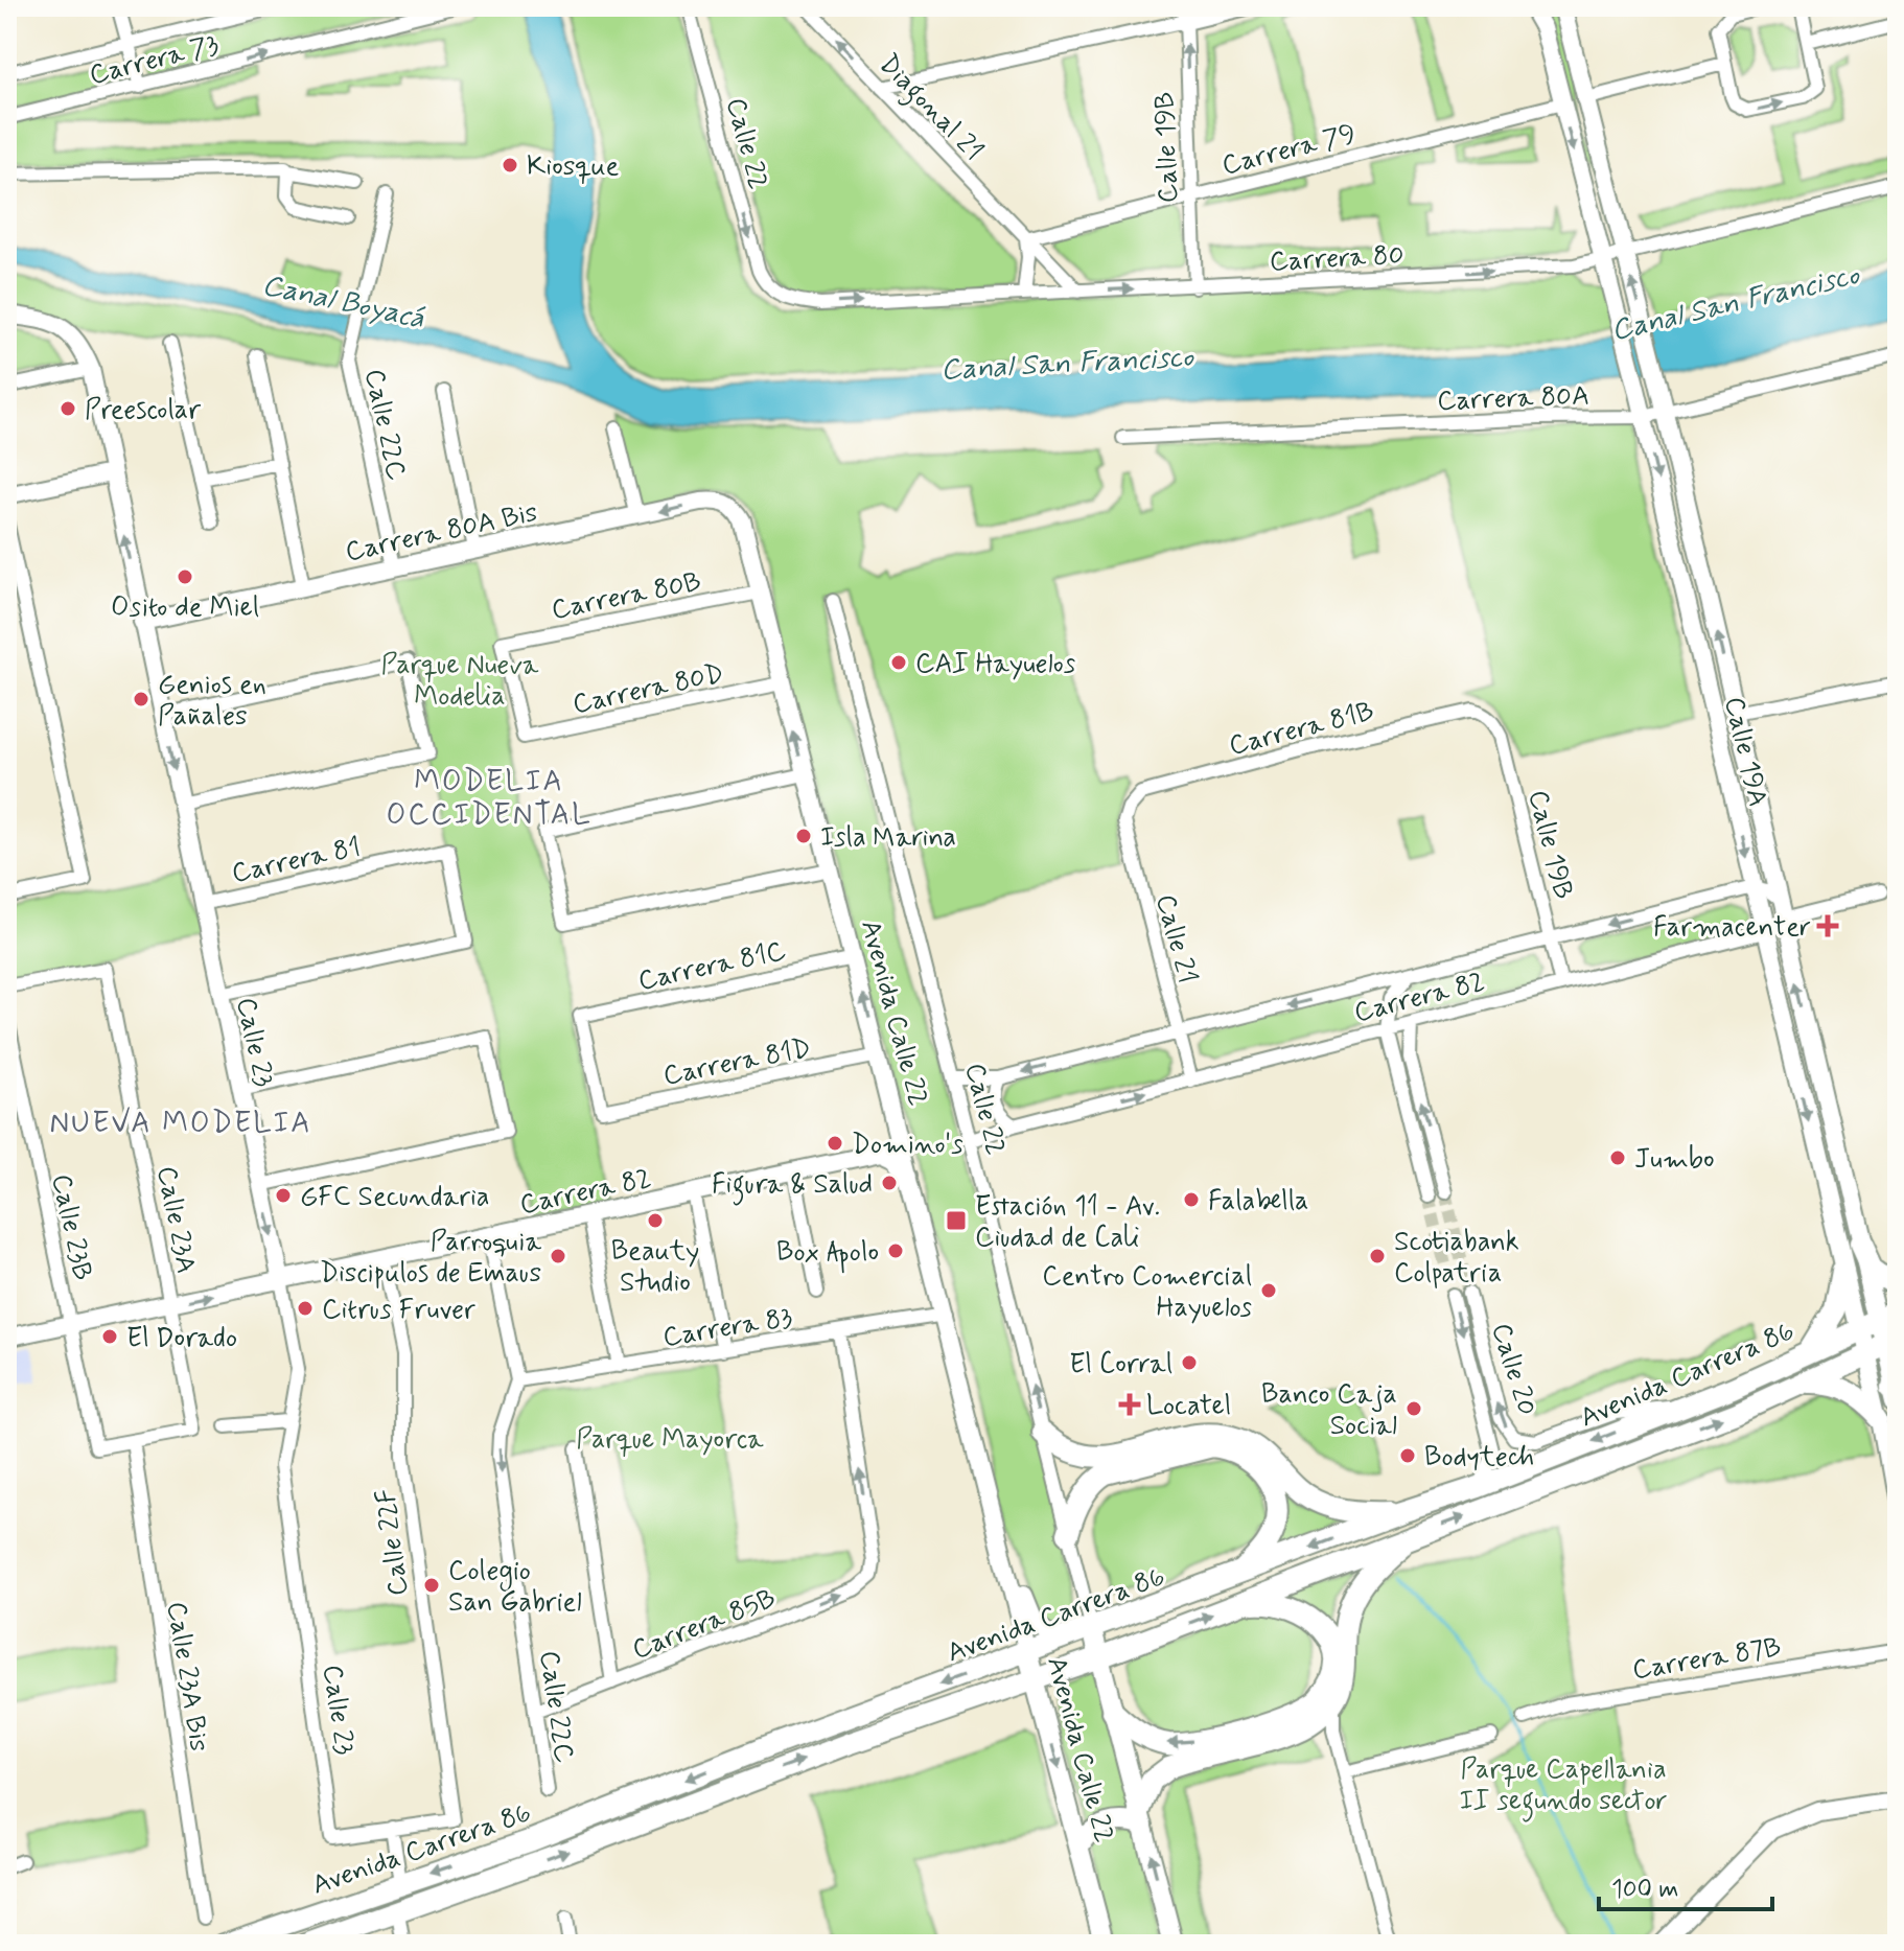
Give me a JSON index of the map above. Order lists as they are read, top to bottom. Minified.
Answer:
{"streets":{"main road":["Avenida Calle 22","Avenida Carrera 86"],"street":["Carrera 73","Diagonal 21","Calle 22","Calle 19B","Carrera 79","Carrera 80","Carrera 80A","Calle 22C","Carrera 80A Bis","Carrera 80B","Carrera 80D","Carrera 81B","Calle 19A","Carrera 81","Calle 21","Carrera 81C","Carrera 82","Calle 23","Carrera 81D","Calle 23A","Calle 23B","Carrera 83","Calle 20","Calle 22F","Carrera 85B","Carrera 87B","Calle 23A Bis"]},"crossings":[["Diagonal 21","Carrera 79"],["Calle 22","Carrera 80"],["Calle 22","Carrera 82"],["Calle 22","Avenida Calle 22"],["Calle 22","Avenida Carrera 86"],["Calle 19B","Carrera 79"],["Calle 19B","Carrera 80"],["Calle 19B","Carrera 81B"],["Calle 19B","Carrera 82"],["Carrera 79","Calle 19A"],["Carrera 80","Calle 19A"],["Carrera 80A","Calle 19A"],["Calle 22C","Carrera 80A Bis"],["Calle 22C","Carrera 82"],["Calle 22C","Carrera 83"],["Calle 22C","Carrera 85B"],["Carrera 80A Bis","Avenida Calle 22"],["Carrera 80A Bis","Calle 23"],["Carrera 80B","Carrera 80D"],["Carrera 80B","Avenida Calle 22"],["Carrera 80D","Avenida Calle 22"],["Carrera 81B","Calle 21"],["Calle 19A","Carrera 82"],["Calle 19A","Avenida Carrera 86"],["Carrera 81","Calle 23"],["Calle 21","Carrera 82"],["Carrera 81C","Avenida Calle 22"],["Carrera 81C","Carrera 81D"],["Carrera 82","Calle 23"],["Carrera 82","Calle 23A"],["Carrera 82","Calle 23B"],["Carrera 82","Calle 22F"],["Avenida Calle 22","Carrera 81D"],["Avenida Calle 22","Carrera 83"],["Avenida Calle 22","Avenida Carrera 86"],["Calle 23","Calle 22F"],["Calle 23A","Calle 23B"],["Calle 23A","Calle 23A Bis"],["Calle 23B","Calle 23A Bis"],["Carrera 83","Carrera 85B"],["Calle 20","Avenida Carrera 86"]],"one_way":["Diagonal 21","Carrera 80"],"districts":["MODELIA OCCIDENTAL","NUEVA MODELIA"],"water":["Canal Boyacá","Canal San Francisco"],"parks":["Parque Nueva Modelia","Parque Mayorca","Parque Capellania II segundo sector"],"places":{"other":["Kiosque","Preescolar","Osito de Miel","CAI Hayuelos","Genios en Pañales","Isla Marina","Domino's","Jumbo","Figura & Salud","GFC Secundaria","Falabella","Beauty Studio","Box Apolo","Parroquia Discipulos de Emaus","Scotiabank Colpatria","Centro Comercial Hayuelos","Citrus Fruver","El Dorado","El Corral","Banco Caja Social","Bodytech","Colegio San Gabriel"],"health":["Farmacenter","Locatel"],"transit":["Estación 11 - Av. Ciudad de Cali"]},"scale_bar":"100 m"}
